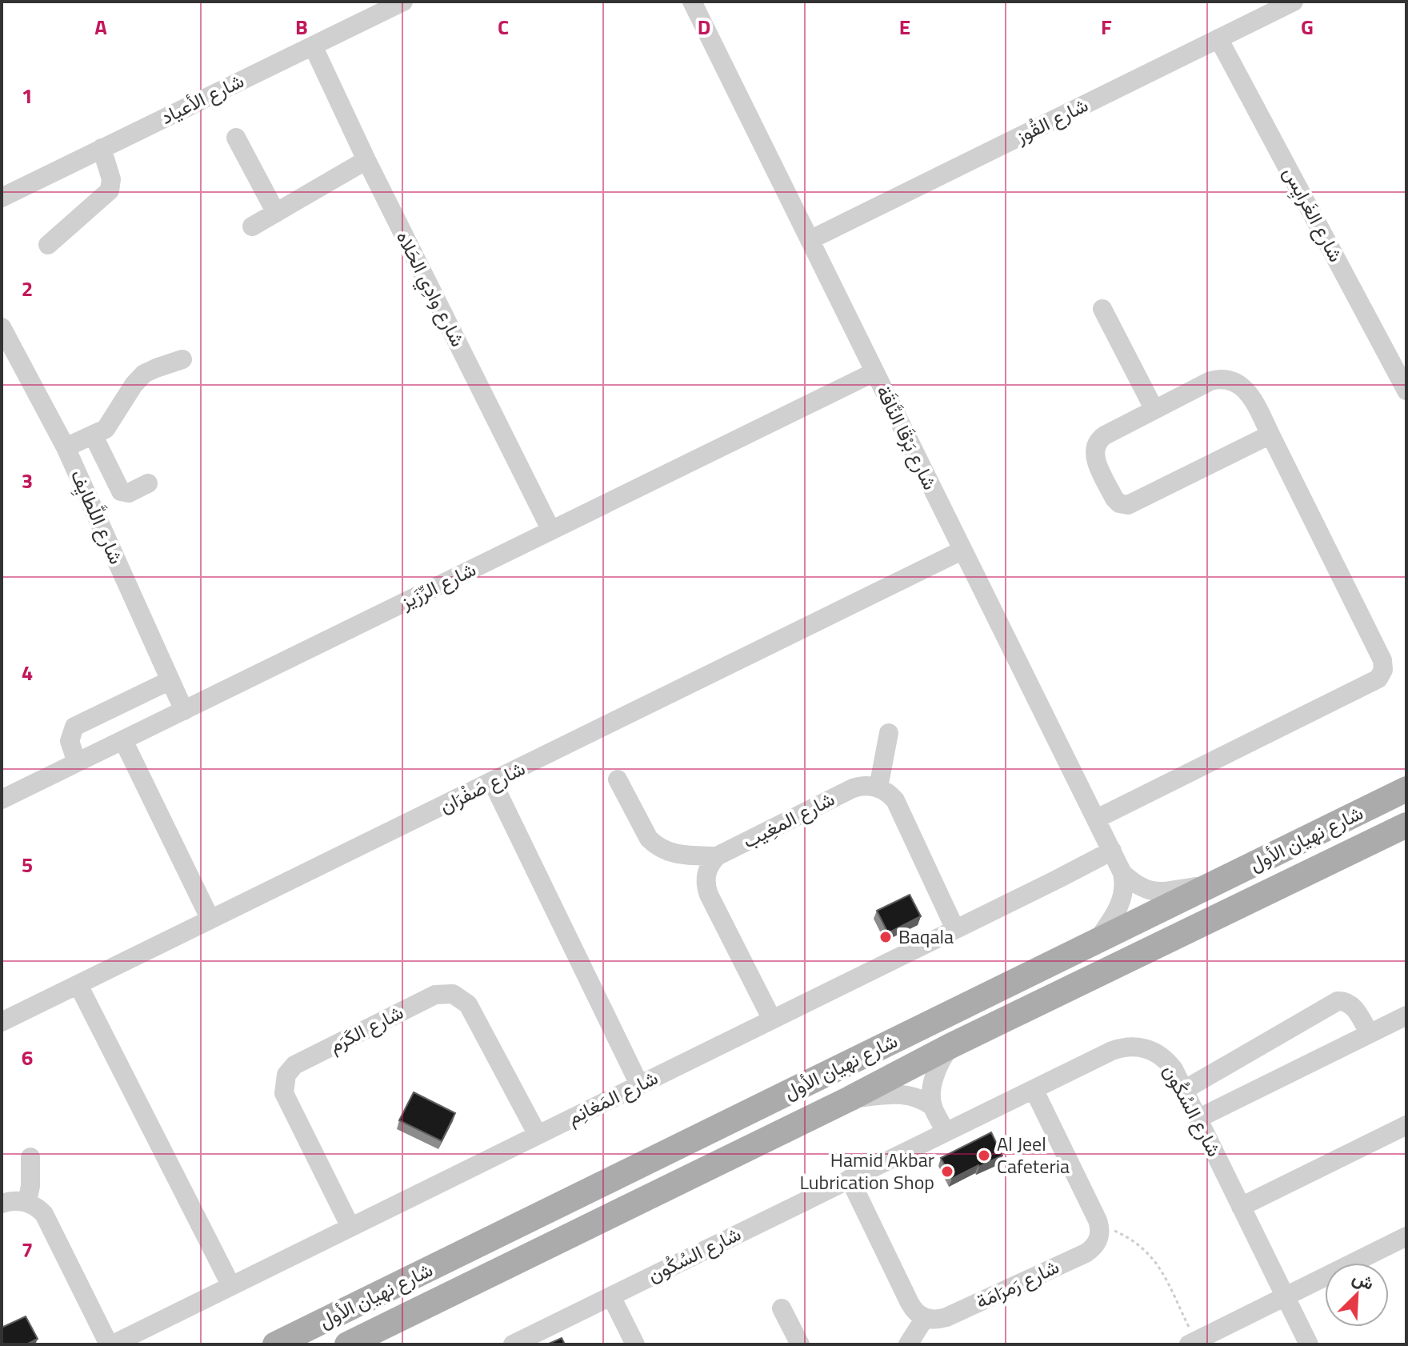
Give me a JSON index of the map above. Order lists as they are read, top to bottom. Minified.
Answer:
{"streets":{"main road":["شارع نهيان الأول"],"street":["شارع الأعياد","شارع القُوز","شارع الغَرايِس","شارع وادِي الحَلاه","شارع بَرْقَا النَّاقَة","شارع اللَّطايِف","شارع الرِّزَيز","شارع صَفْرَان","شارع المغِيب","شارع الكَرَم","شارع المَغانِم","شارع السُكُون","شارع رَمرَامَة"]},"crossings":[["شارع الأعياد","شارع وادِي الحَلاه"],["شارع القُوز","شارع الغَرايِس"],["شارع القُوز","شارع بَرْقَا النَّاقَة"],["شارع وادِي الحَلاه","شارع الرِّزَيز"],["شارع بَرْقَا النَّاقَة","شارع الرِّزَيز"],["شارع بَرْقَا النَّاقَة","شارع صَفْرَان"],["شارع بَرْقَا النَّاقَة","شارع المَغانِم"],["شارع اللَّطايِف","شارع الرِّزَيز"],["شارع الكَرَم","شارع المَغانِم"]],"places":["Baqala","Al Jeel Cafeteria","Hamid Akbar Lubrication Shop"],"north":"top right","grid":{"columns":["A","B","C","D","E","F","G"],"rows":["1","2","3","4","5","6","7"]}}
